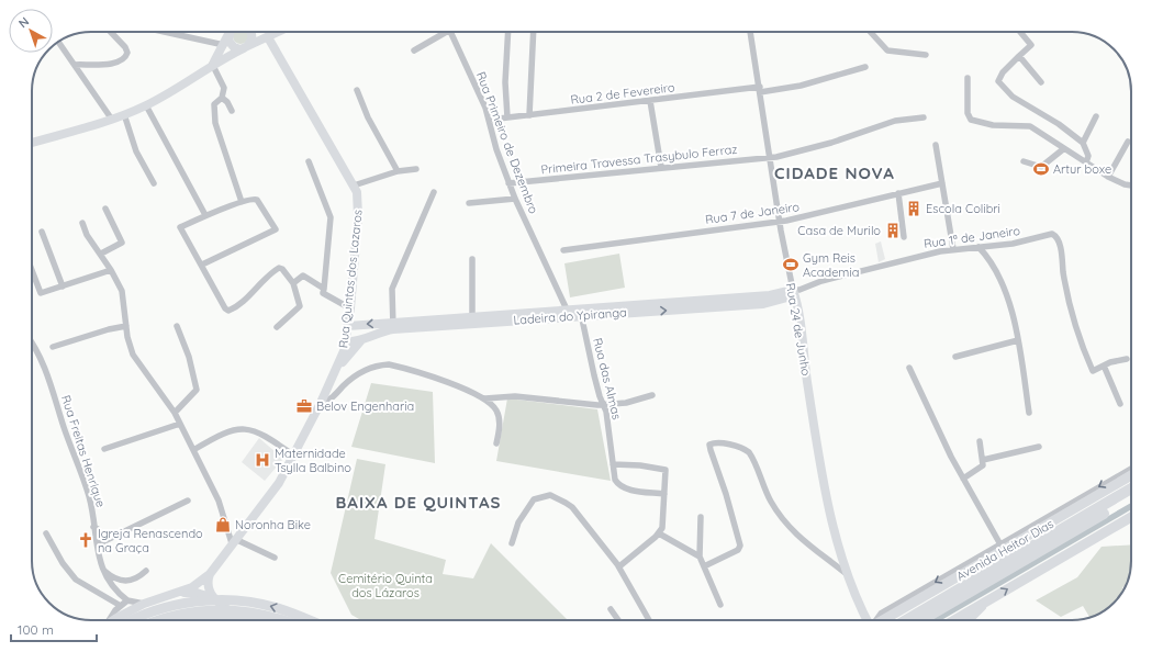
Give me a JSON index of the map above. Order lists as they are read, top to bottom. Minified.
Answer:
{"streets":{"main road":["Rua Quintas dos Lazaros","Ladeira do Ypiranga","Rua 24 de Junho","Avenida Heitor Dias"],"street":["Rua 2 de Fevereiro","Rua Primeiro de Dezembro","Primeira Travessa Trasybulo Ferraz","Rua 7 de Janeiro","Rua 1ª de Janeiro","Rua das Almas","Rua Freitas Henrique"]},"crossings":[["Rua 2 de Fevereiro","Rua Primeiro de Dezembro"],["Rua 2 de Fevereiro","Rua 24 de Junho"],["Rua Primeiro de Dezembro","Primeira Travessa Trasybulo Ferraz"],["Rua Primeiro de Dezembro","Ladeira do Ypiranga"],["Primeira Travessa Trasybulo Ferraz","Rua 24 de Junho"],["Rua 7 de Janeiro","Rua 24 de Junho"],["Rua 1ª de Janeiro","Ladeira do Ypiranga"],["Rua 1ª de Janeiro","Rua 24 de Junho"],["Rua Quintas dos Lazaros","Ladeira do Ypiranga"],["Ladeira do Ypiranga","Rua 24 de Junho"],["Ladeira do Ypiranga","Rua das Almas"]],"districts":["CIDADE NOVA","BAIXA DE QUINTAS"],"parks":["Cemitério Quinta dos Lázaros"],"places":{"sports":["Artur boxe","Gym Reis Academia"],"building":["Escola Colibri","Casa de Murilo"],"office":["Belov Engenharia"],"hospital":["Maternidade Tsylla Balbino"],"shop":["Noronha Bike"],"church":["Igreja Renascendo na Graça"]},"scale_bar":"100 m","north":"top left"}
